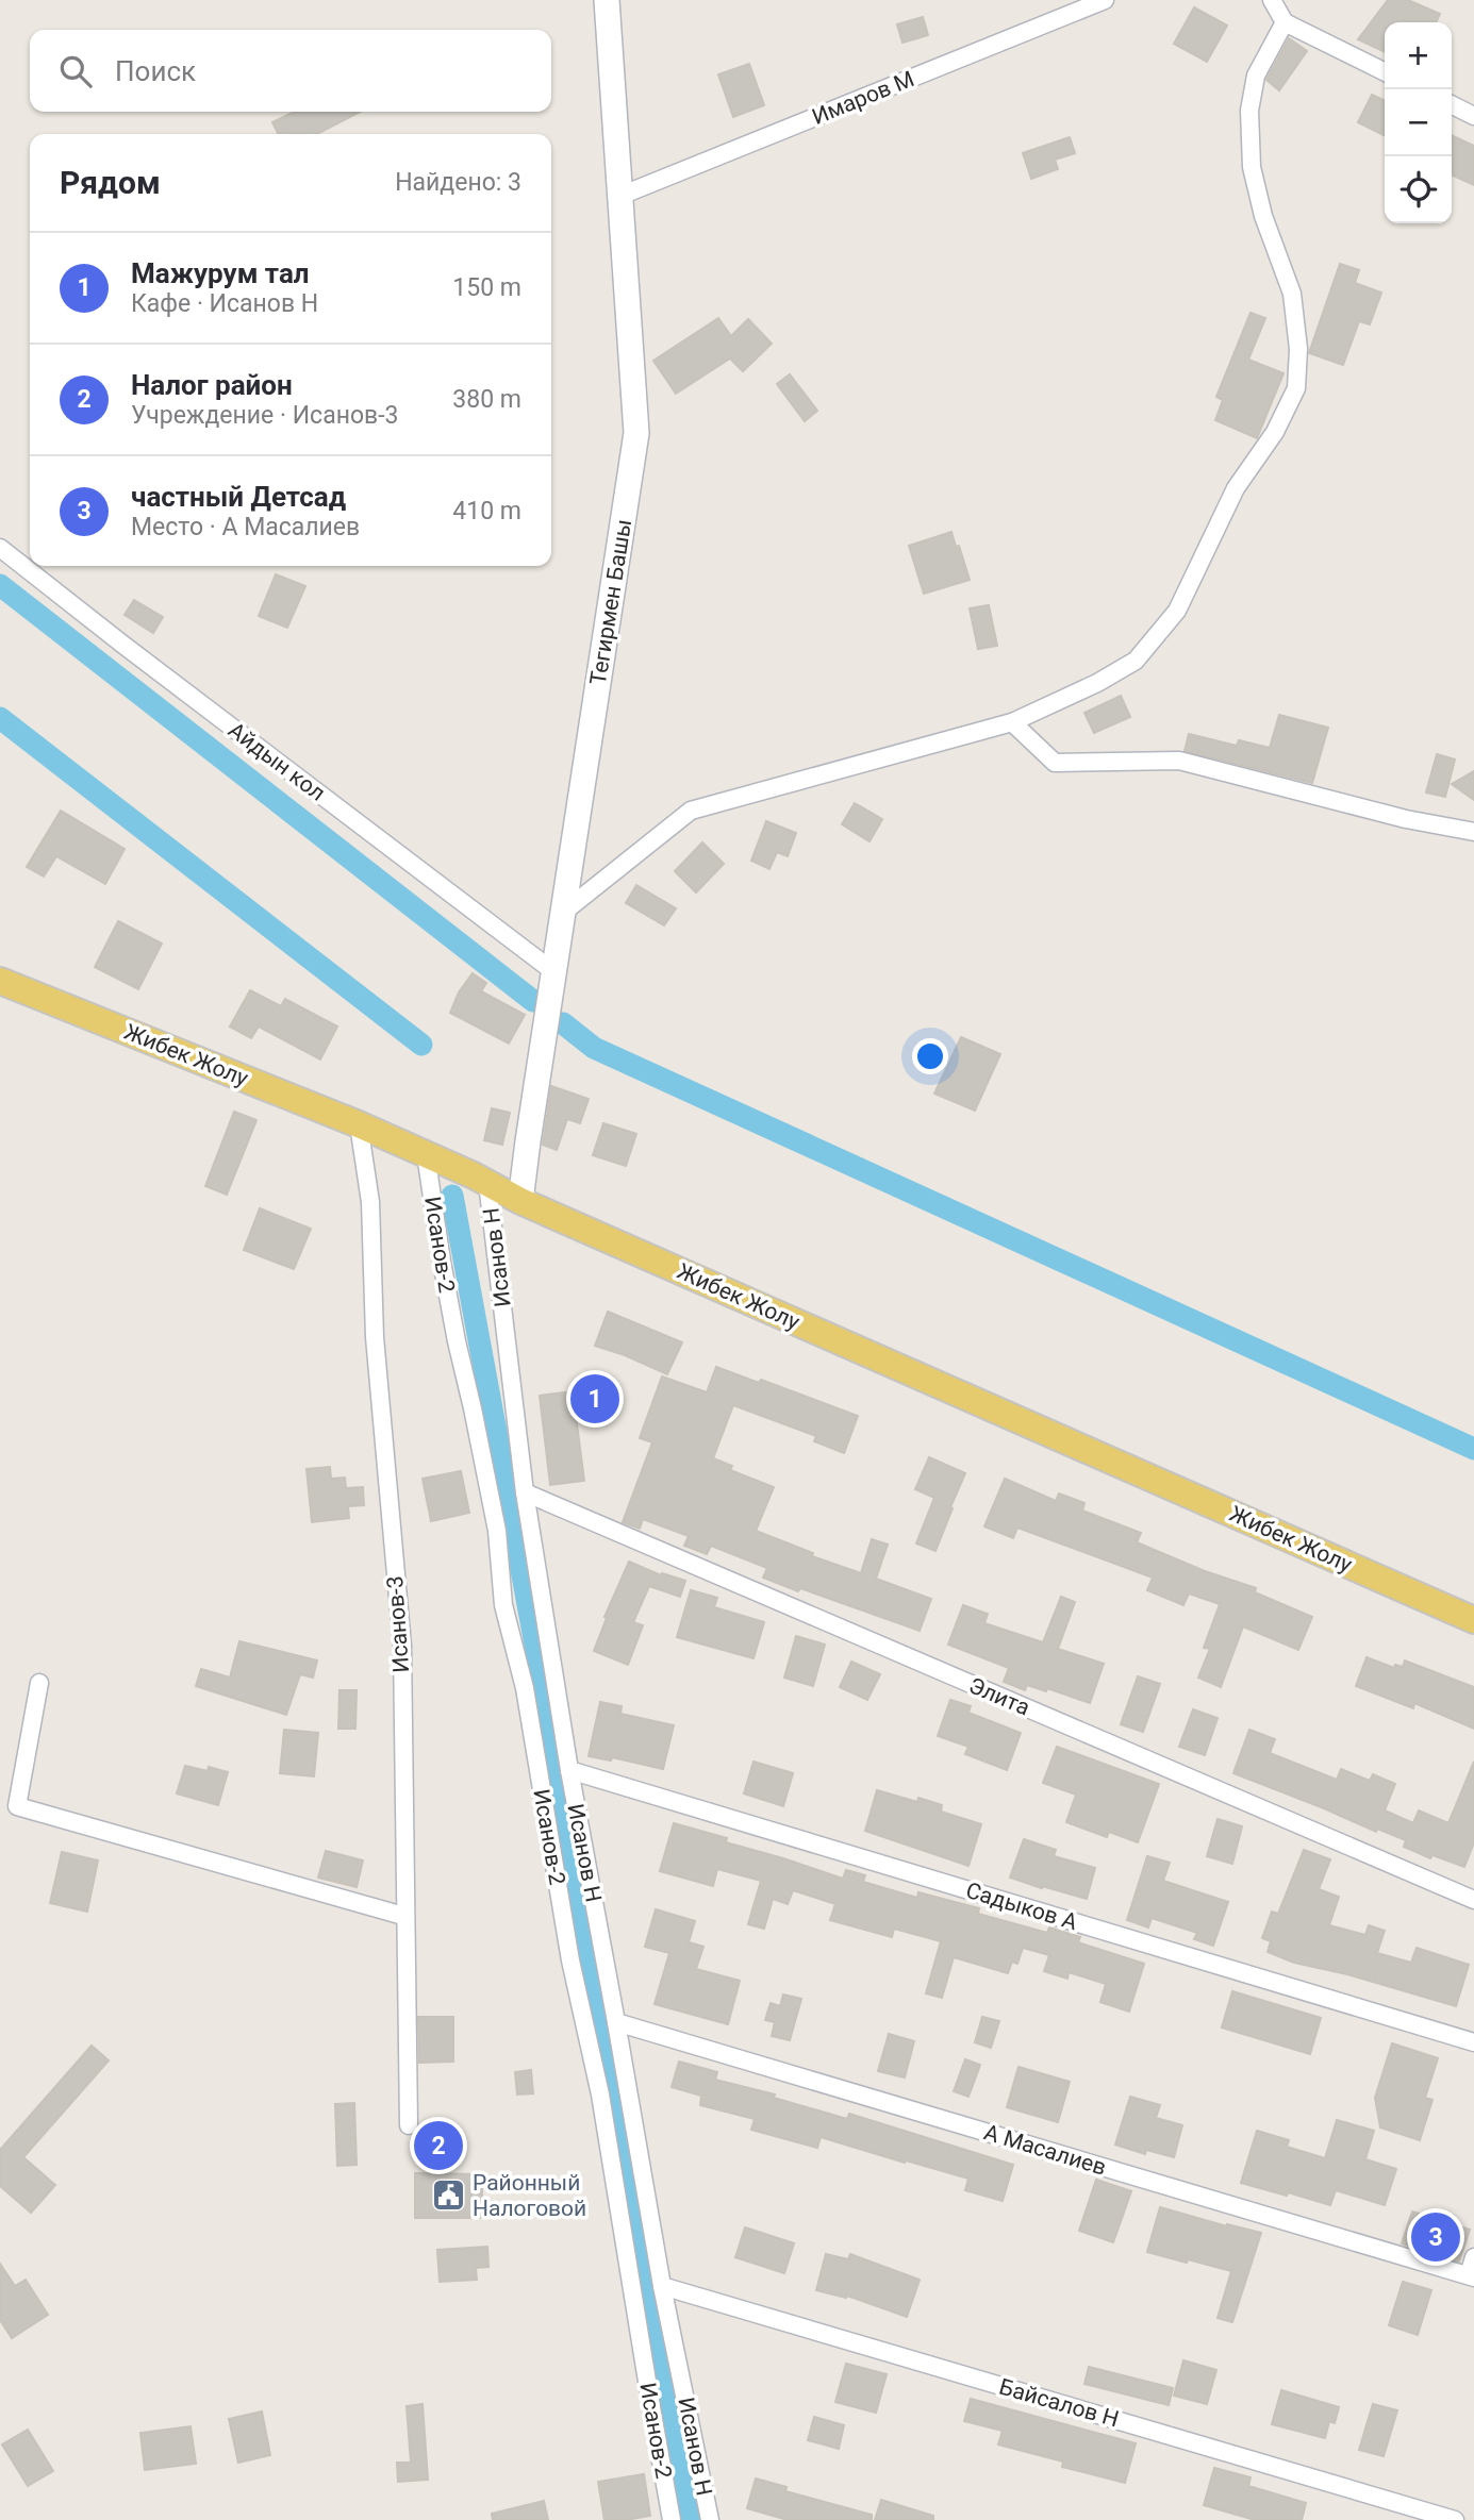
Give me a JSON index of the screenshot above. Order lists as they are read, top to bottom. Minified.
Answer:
{"streets":{"main road":["Жибек Жолу"],"street":["Имаров М","Тегирмен Башы","Айдын кол","Исанов-2","Исанов Н","Исанов-3","Элита","Садыков А","А Масалиев","Байсалов Н"]},"crossings":[["Имаров М","Тегирмен Башы"],["Тегирмен Башы","Айдын кол"],["Тегирмен Башы","Жибек Жолу"],["Жибек Жолу","Исанов-2"],["Жибек Жолу","Исанов Н"],["Жибек Жолу","Исанов-3"],["Исанов Н","Элита"],["Исанов Н","Садыков А"],["Исанов Н","А Масалиев"],["Исанов Н","Байсалов Н"]],"places":{"public building":["Районный Налоговой"]},"page":{"map_buttons":["+","−"],"search":"Поиск","heading":["Рядом","Найдено: 3"],"list":[{"mark":"1","name":"Мажурум тал","note":"Кафе · Исанов Н","value":"150 m"},{"mark":"2","name":"Налог район","note":"Учреждение · Исанов-3","value":"380 m"},{"mark":"3","name":"частный Детсад","note":"Место · А Масалиев","value":"410 m"}],"pins":["1","2","3"]}}
